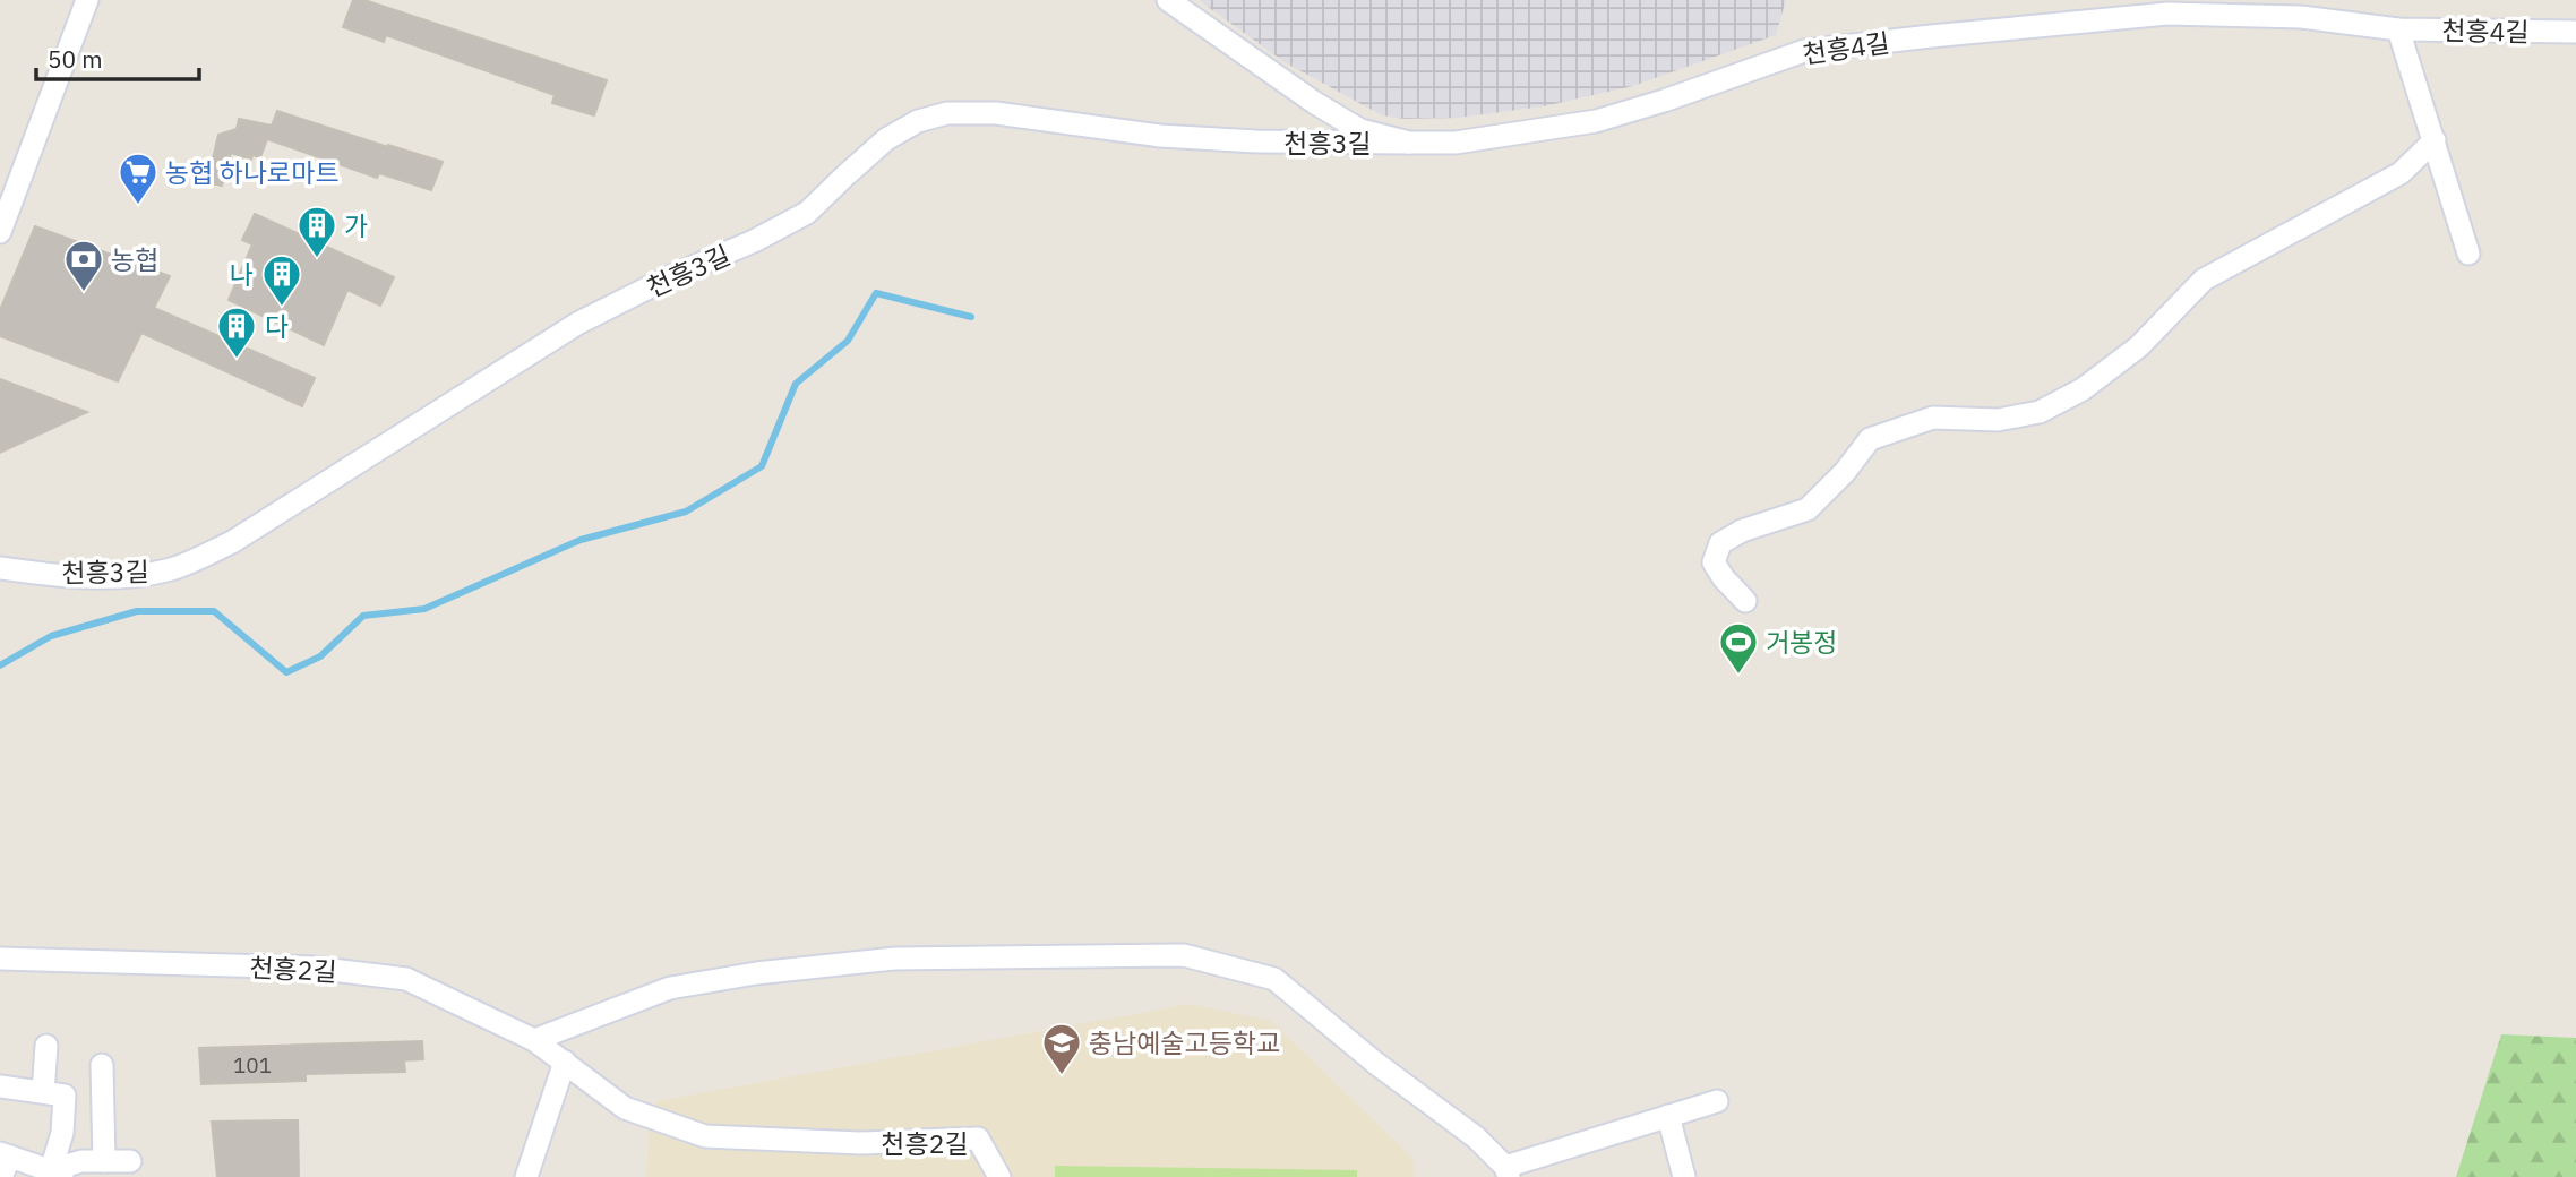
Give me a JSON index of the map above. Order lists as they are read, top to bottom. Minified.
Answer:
{"streets":{"street":["천흥4길","천흥3길","천흥2길"]},"crossings":[["천흥4길","천흥3길"]],"places":{"supermarket":["농협 하나로마트"],"building":["가","나","다"],"bank":["농협"],"sports":["거봉정"],"school or university":["충남예술고등학교"]},"house_numbers":["101"],"scale_bar":"50 m"}
